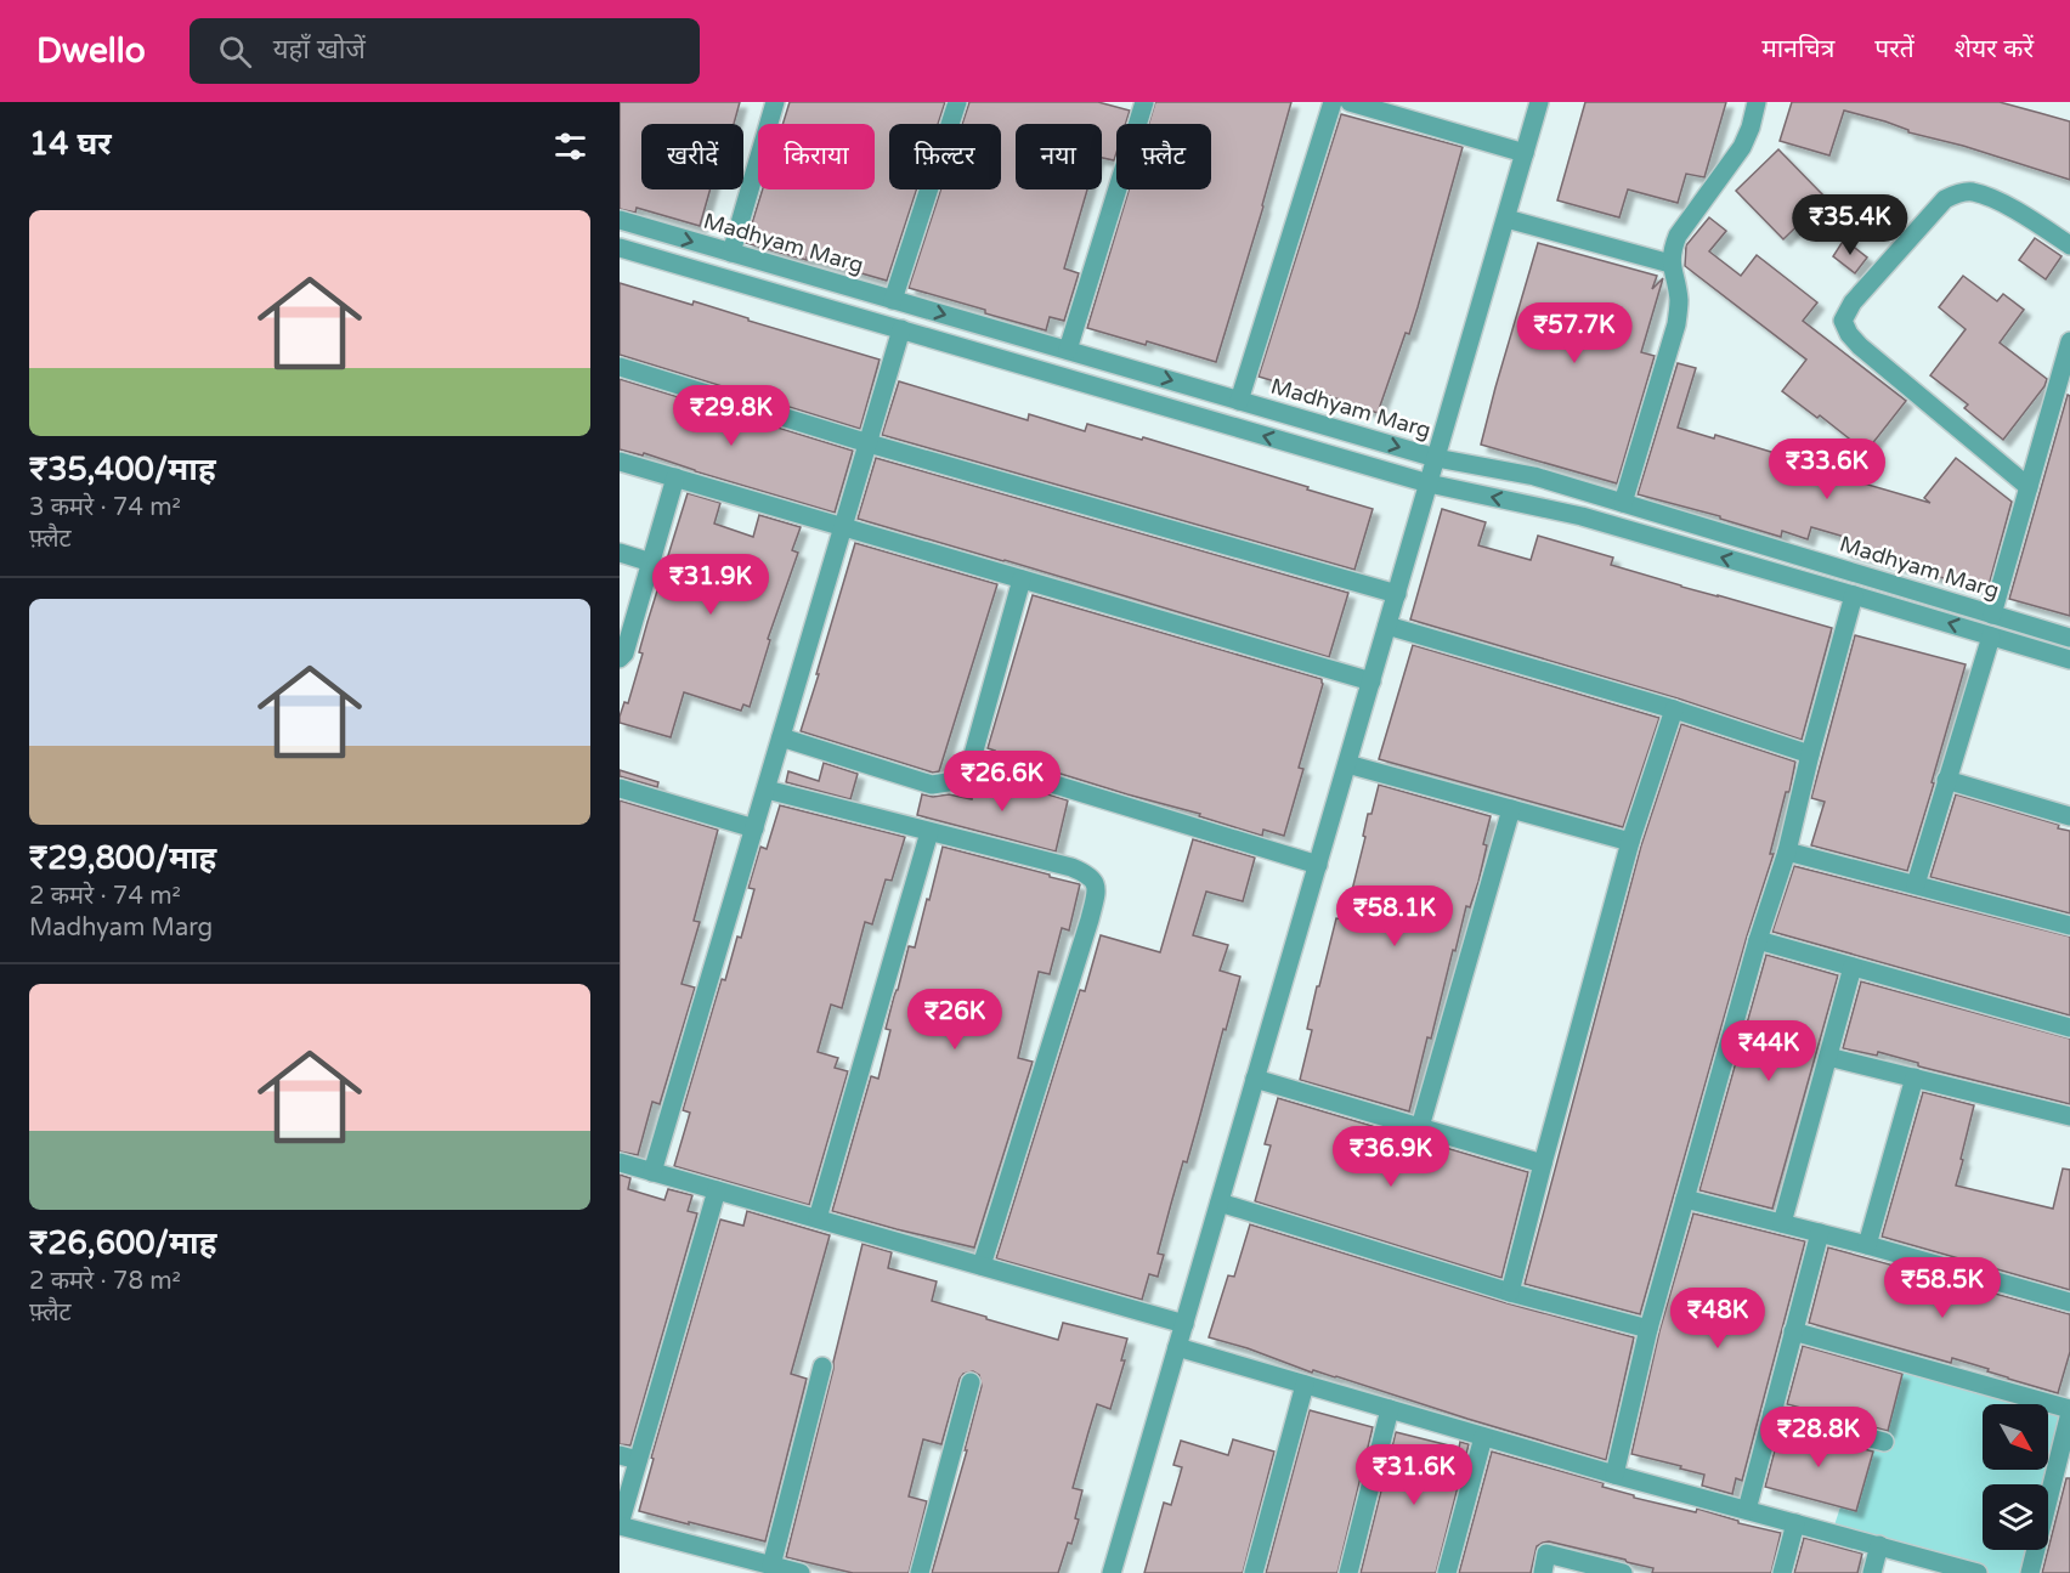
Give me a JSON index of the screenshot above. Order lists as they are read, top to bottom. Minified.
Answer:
{"streets":{"street":["Madhyam Marg"]},"north":"bottom right","page":{"header":"Dwello","search":"यहाँ खोजें","nav":["मानचित्र","परतें","शेयर करें"],"heading":"14 घर","chip":["खरीदें","किराया","फ़िल्टर","नया","फ़्लैट"],"list":[{"name":"₹35,400/माह","note":"3 कमरे · 74 m² · फ़्लैट"},{"name":"₹29,800/माह","note":"2 कमरे · 74 m² · Madhyam Marg"},{"name":"₹26,600/माह","note":"2 कमरे · 78 m² · फ़्लैट"}],"price":["₹35.4K","₹57.7K","₹29.8K","₹33.6K","₹31.9K","₹26.6K","₹58.1K","₹26K","₹44K","₹36.9K","₹58.5K","₹48K","₹28.8K","₹31.6K"]}}
